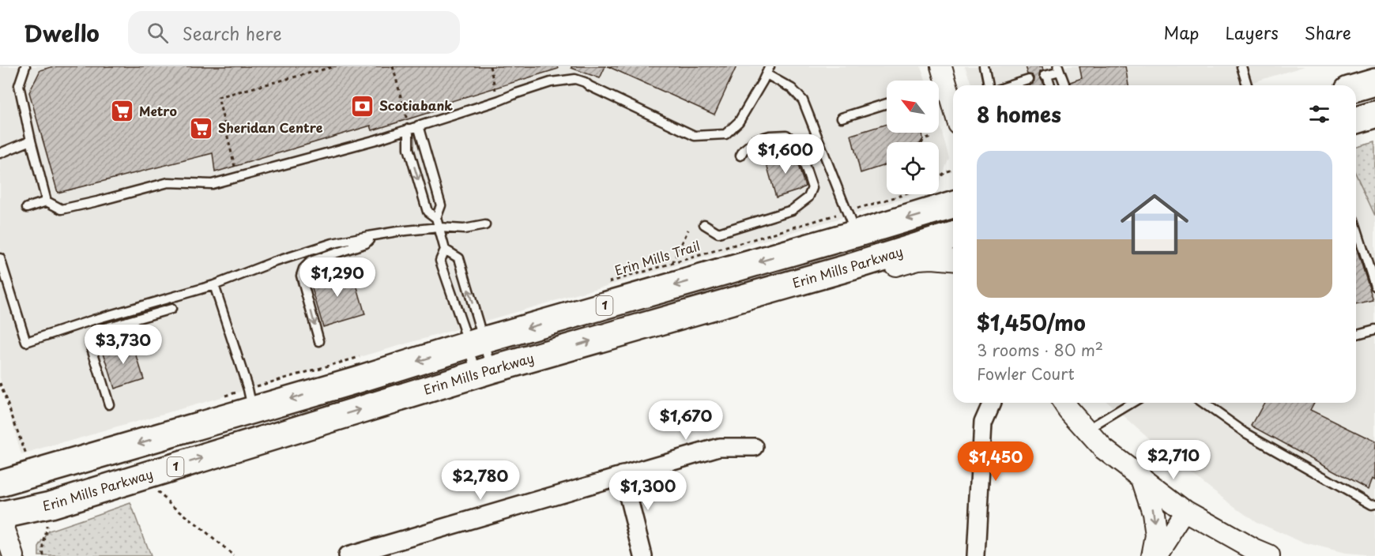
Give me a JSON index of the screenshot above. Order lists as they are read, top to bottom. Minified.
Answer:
{"streets":{"main road":["Erin Mills Parkway","1"],"path":["Erin Mills Trail"]},"places":{"bank":["Scotiabank"],"supermarket":["Metro","Sheridan Centre"]},"north":"top left","page":{"header":"Dwello","search":"Search here","nav":["Map","Layers","Share"],"heading":"8 homes","price":["$1,600","$1,290","$3,730","$1,670","$2,710","$1,450","$2,780","$1,300"],"list":[{"name":"$1,450/mo","note":"3 rooms · 80 m² · Fowler Court"}]}}
